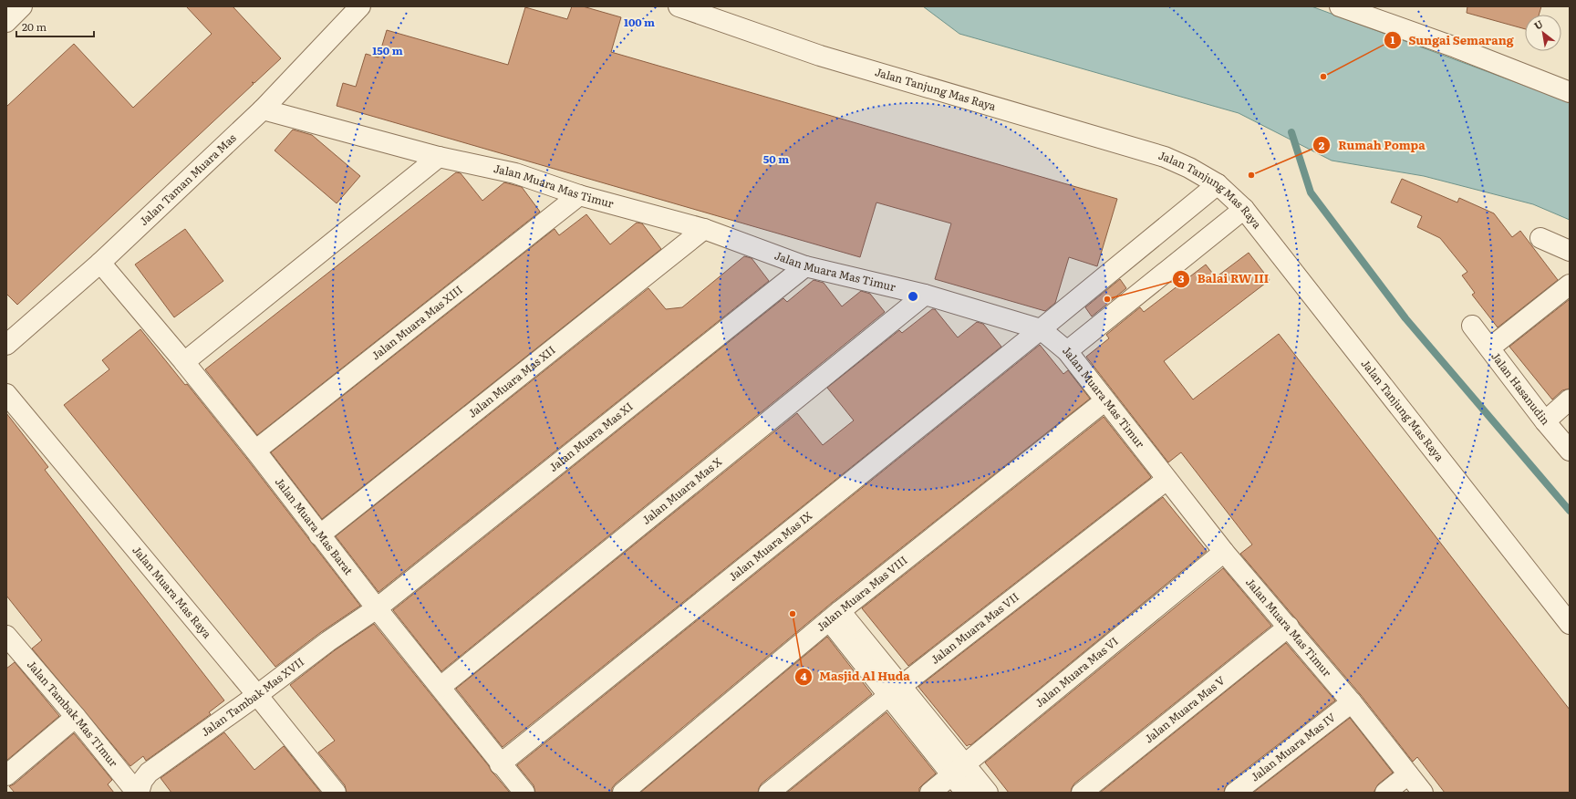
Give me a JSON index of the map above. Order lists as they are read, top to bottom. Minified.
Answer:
{"streets":{"street":["Jalan Tanjung Mas Raya","Jalan Taman Muara Mas","Jalan Muara Mas Timur","Jalan Muara Mas XIII","Jalan Muara Mas XII","Jalan Hasanudin","Jalan Muara Mas XI","Jalan Muara Mas X","Jalan Muara Mas Barat","Jalan Muara Mas IX","Jalan Muara Mas Raya","Jalan Muara Mas VIII","Jalan Muara Mas VII","Jalan Muara Mas VI","Jalan Tambak Mas XVII","Jalan Muara Mas V","Jalan Tambak Mas TImur","Jalan Muara Mas IV"]},"crossings":[["Jalan Tanjung Mas Raya","Jalan Muara Mas IX"],["Jalan Taman Muara Mas","Jalan Muara Mas Timur"],["Jalan Taman Muara Mas","Jalan Muara Mas Barat"],["Jalan Muara Mas Timur","Jalan Muara Mas XIII"],["Jalan Muara Mas Timur","Jalan Muara Mas XII"],["Jalan Muara Mas Timur","Jalan Muara Mas XI"],["Jalan Muara Mas Timur","Jalan Muara Mas X"],["Jalan Muara Mas Timur","Jalan Muara Mas IX"],["Jalan Muara Mas Timur","Jalan Muara Mas VIII"],["Jalan Muara Mas Timur","Jalan Muara Mas VII"],["Jalan Muara Mas Timur","Jalan Muara Mas VI"],["Jalan Muara Mas Timur","Jalan Muara Mas V"],["Jalan Muara Mas Timur","Jalan Muara Mas IV"],["Jalan Muara Mas XIII","Jalan Muara Mas Barat"],["Jalan Muara Mas XII","Jalan Muara Mas Barat"],["Jalan Muara Mas XI","Jalan Muara Mas Barat"],["Jalan Muara Mas XI","Jalan Tambak Mas XVII"],["Jalan Muara Mas X","Jalan Muara Mas Barat"],["Jalan Muara Mas Barat","Jalan Muara Mas IX"],["Jalan Muara Mas Barat","Jalan Tambak Mas XVII"],["Jalan Muara Mas Raya","Jalan Tambak Mas XVII"],["Jalan Tambak Mas XVII","Jalan Tambak Mas TImur"]],"places":["Sungai Semarang","Rumah Pompa","Balai RW III","Masjid Al Huda"],"scale_bar":"20 m","north":"top left","rings":["100 m","150 m","50 m"]}
